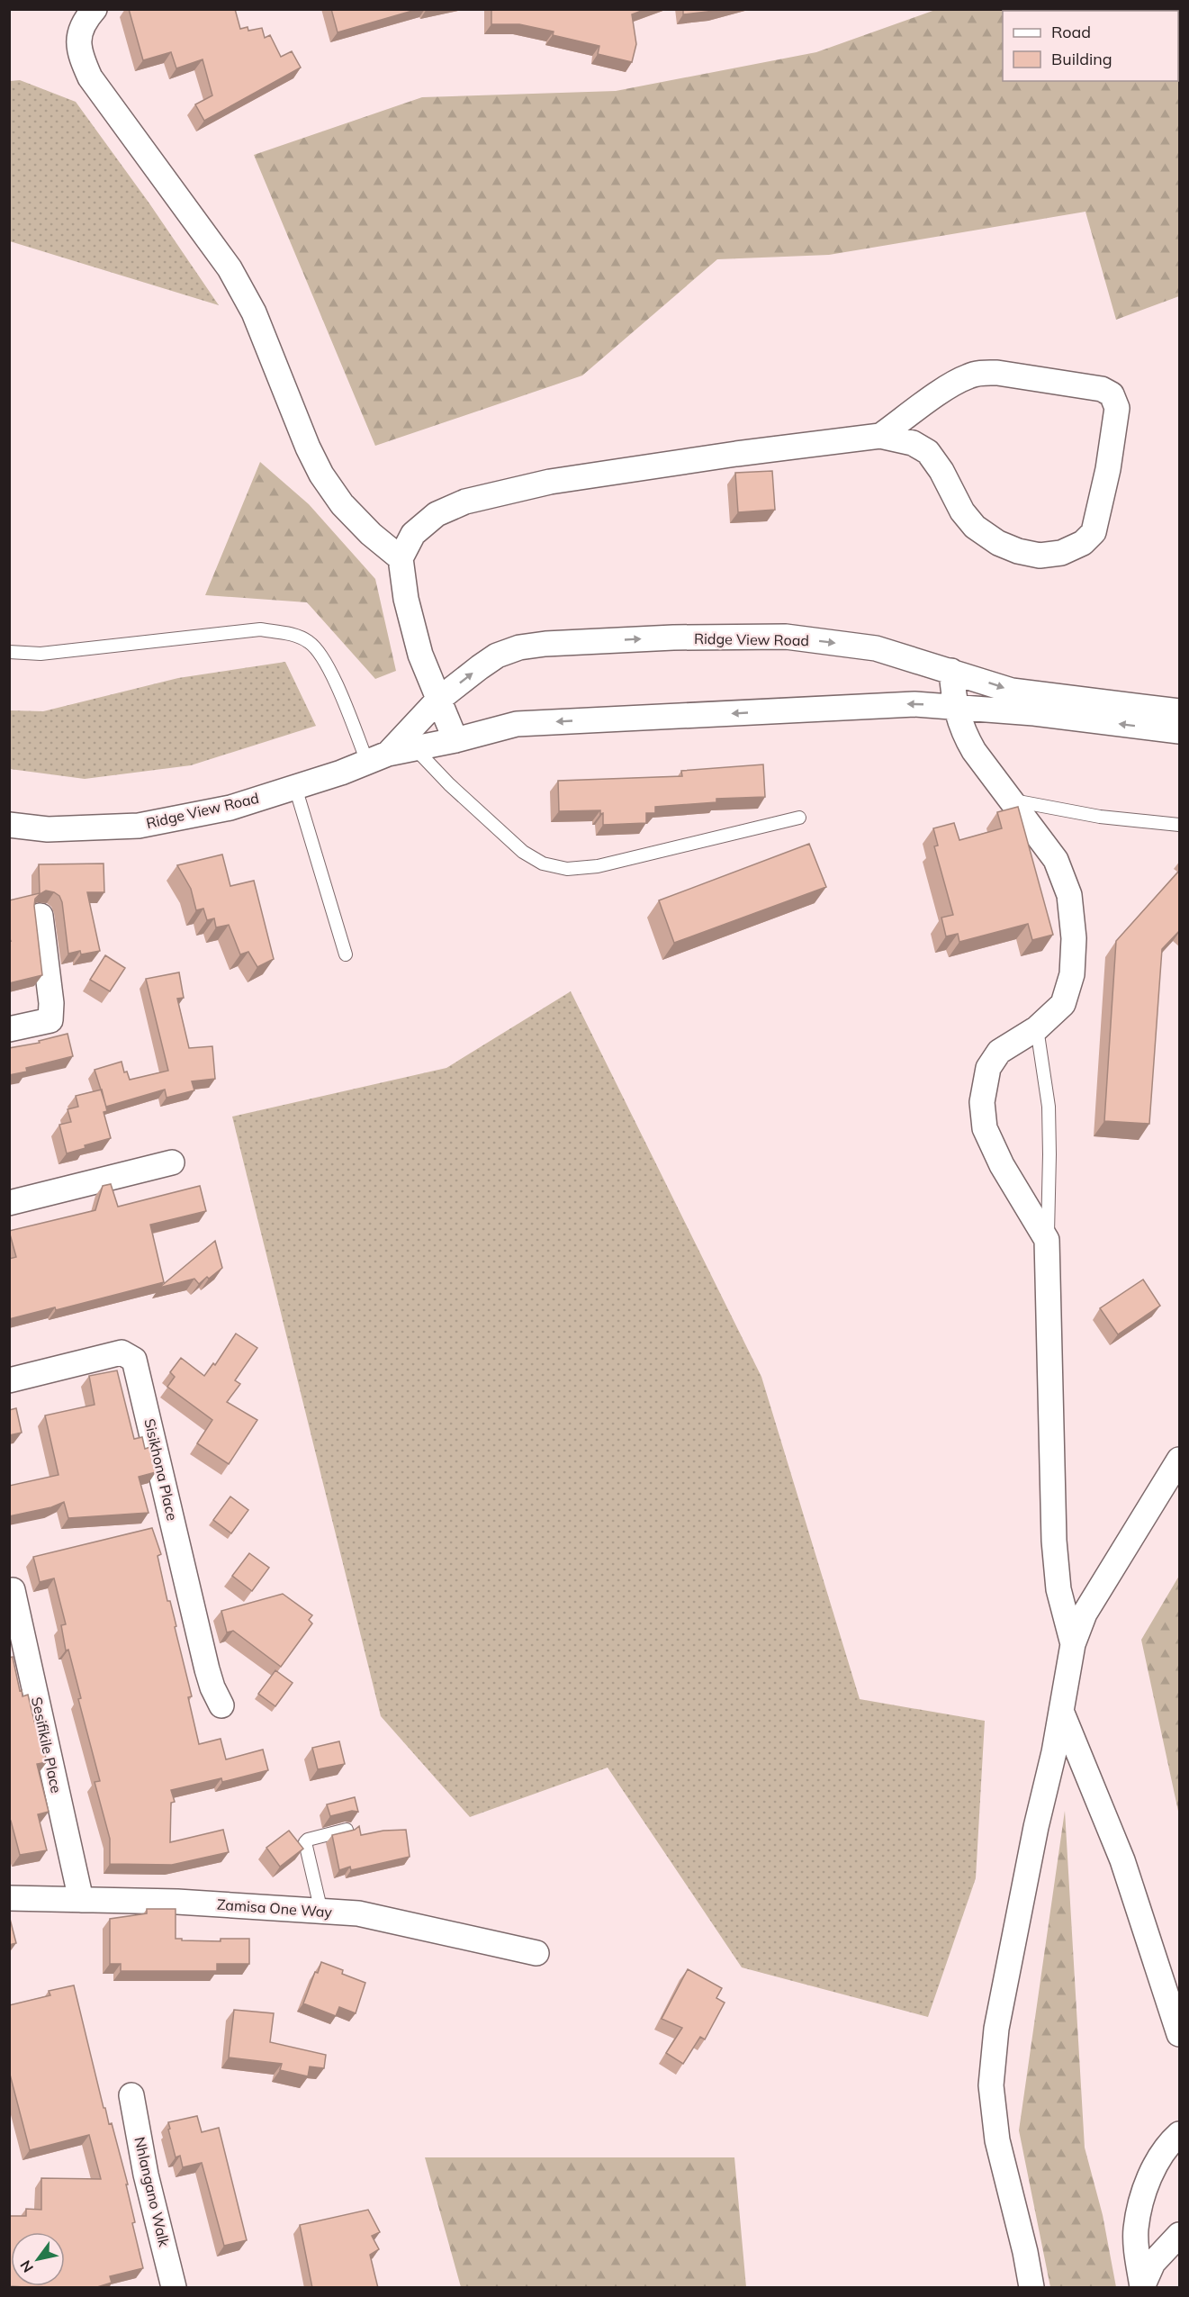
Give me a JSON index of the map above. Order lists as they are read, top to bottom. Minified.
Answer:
{"streets":{"street":["Ridge View Road","Sisikhona Place","Sesifikile Place","Zamisa One Way","Nhlangano Walk"]},"crossings":[["Sesifikile Place","Zamisa One Way"]],"legend":["Road","Building"],"north":"bottom left"}
